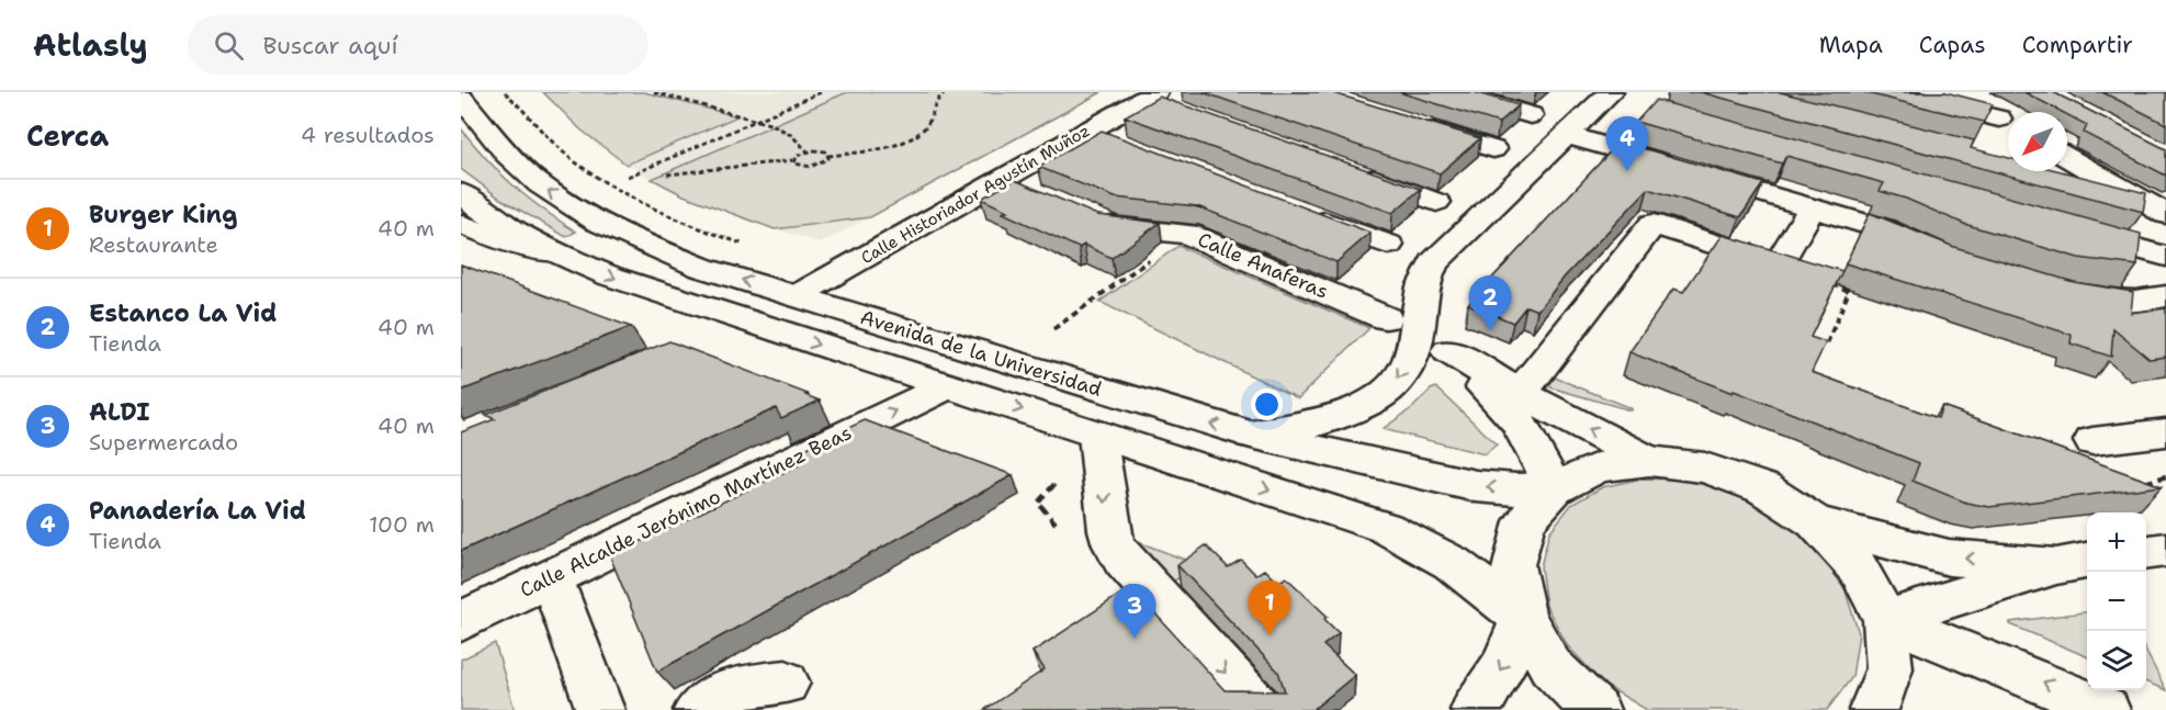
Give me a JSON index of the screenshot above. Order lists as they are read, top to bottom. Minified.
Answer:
{"streets":{"street":["Calle Historiador Agustín Muñoz","Calle Anaferas","Avenida de la Universidad","Calle Alcalde Jerónimo Martínez Beas"]},"crossings":[["Calle Historiador Agustín Muñoz","Avenida de la Universidad"],["Avenida de la Universidad","Calle Alcalde Jerónimo Martínez Beas"]],"one_way":["Calle Alcalde Jerónimo Martínez Beas"],"north":"bottom left","page":{"header":"Atlasly","search":"Buscar aquí","nav":["Mapa","Capas","Compartir"],"heading":["Cerca","4 resultados"],"pins":["4","2","1","3"],"list":[{"mark":"1","name":"Burger King","note":"Restaurante","value":"40 m"},{"mark":"2","name":"Estanco La Vid","note":"Tienda","value":"40 m"},{"mark":"3","name":"ALDI","note":"Supermercado","value":"40 m"},{"mark":"4","name":"Panadería La Vid","note":"Tienda","value":"100 m"}],"map_buttons":["+","−"]}}
